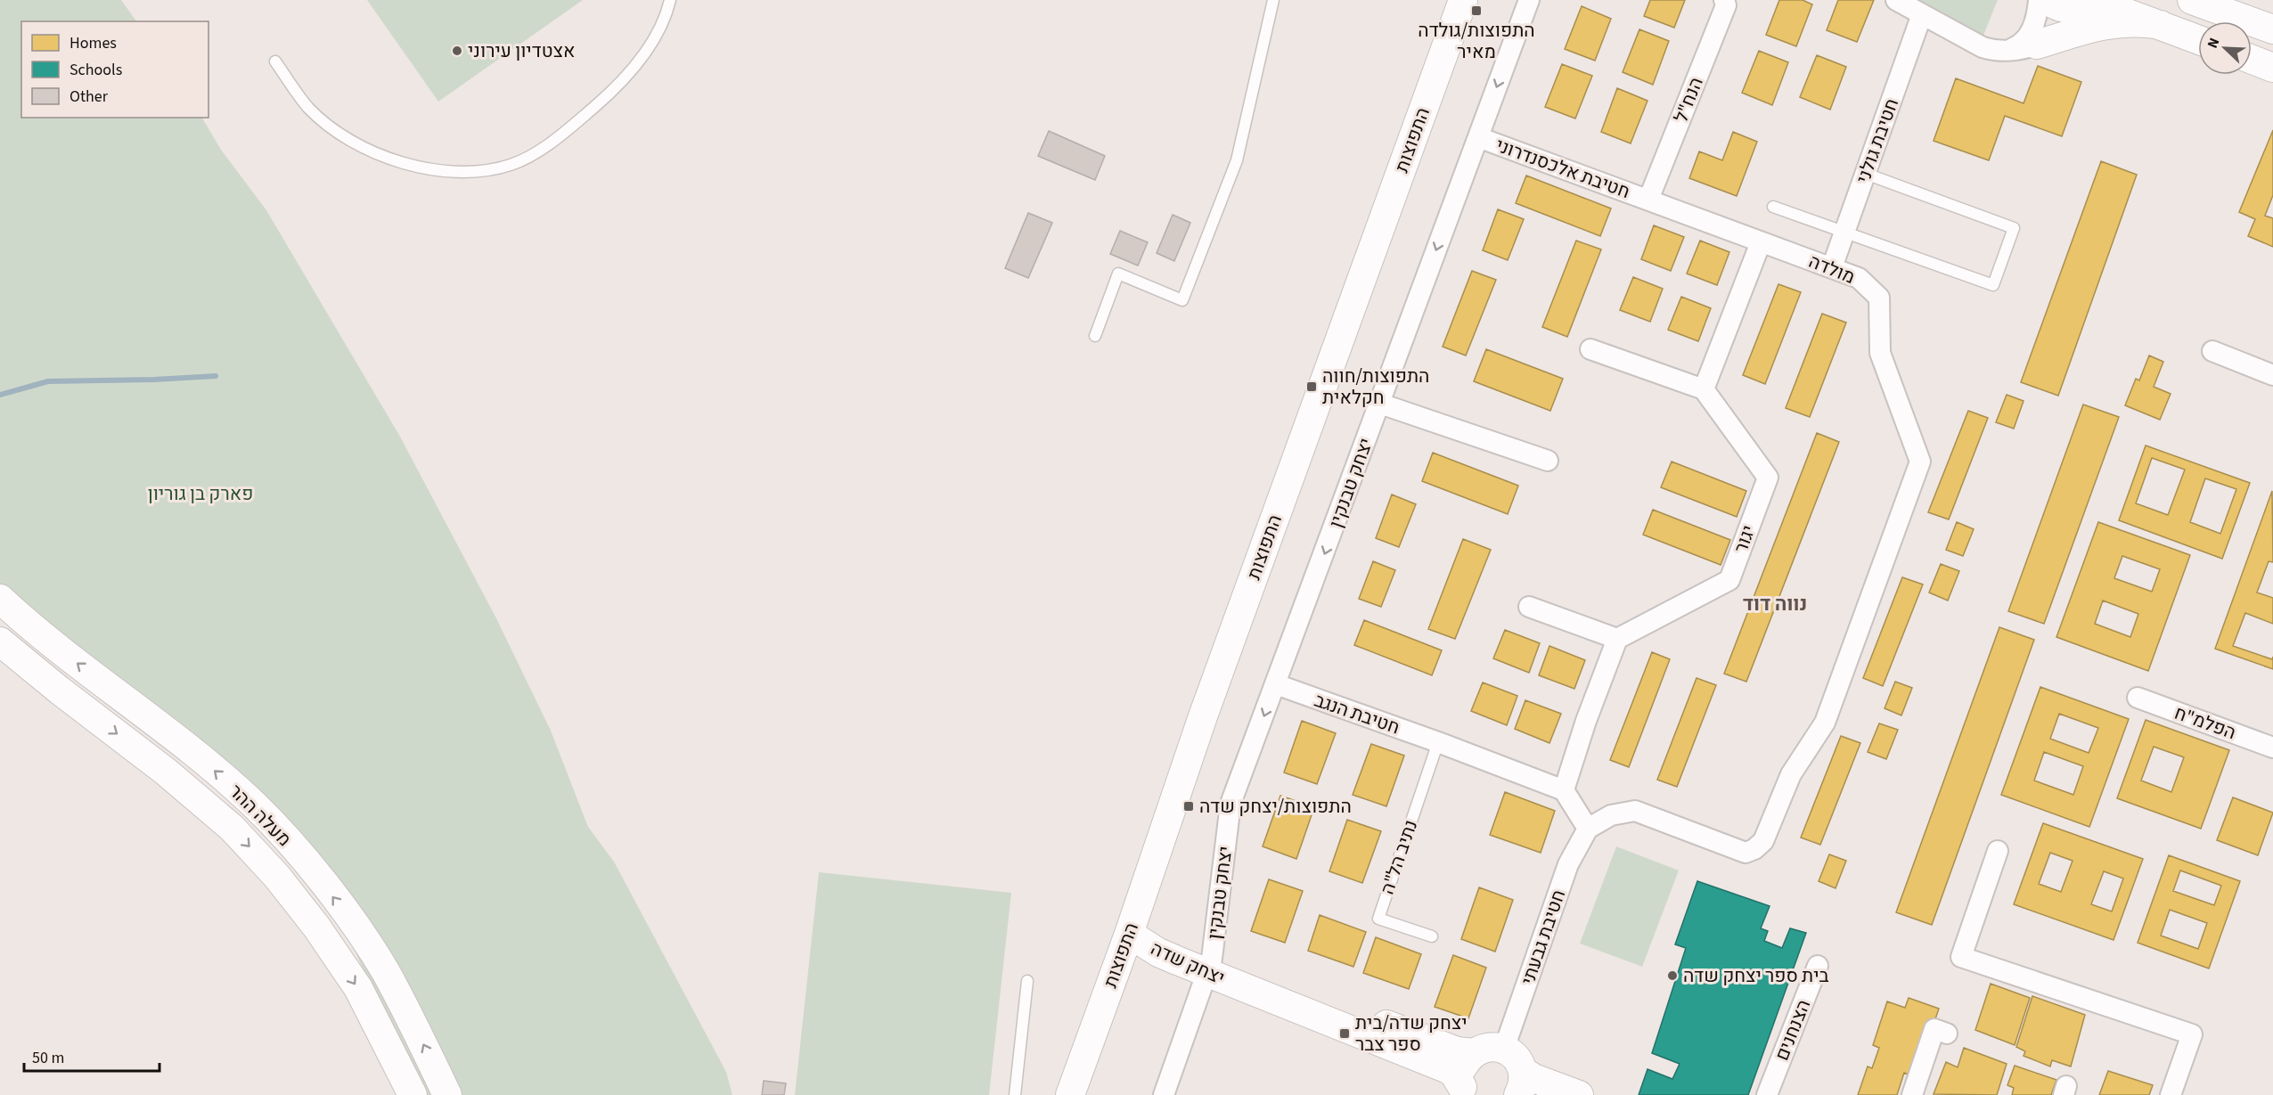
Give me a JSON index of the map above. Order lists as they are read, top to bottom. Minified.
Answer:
{"streets":{"main road":["התפוצות","מעלה ההר","יצחק שדה"],"street":["הנח\"ל","חטיבת גולני","חטיבת אלכסנדרוני","מולדה","יצחק טבנקין","יגור","חטיבת הנגב","הפלמ\"ח","חטיבת גבעתי","הצנחנים"],"lane":["נתיב הל\"ה"]},"crossings":[["הנח\"ל","חטיבת אלכסנדרוני"],["הנח\"ל","מולדה"],["התפוצות","יצחק שדה"],["חטיבת גולני","מולדה"],["חטיבת אלכסנדרוני","מולדה"],["חטיבת אלכסנדרוני","יצחק טבנקין"],["מולדה","חטיבת גבעתי"],["יצחק טבנקין","חטיבת הנגב"],["יצחק טבנקין","יצחק שדה"],["חטיבת הנגב","נתיב הל\"ה"]],"one_way":["יצחק טבנקין"],"districts":["נווה דוד"],"parks":["פארק בן גוריון"],"places":{"transit":["התפוצות/גולדה מאיר","התפוצות/חווה חקלאית","התפוצות/יצחק שדה","יצחק שדה/בית ספר צבר"],"other":["אצטדיון עירוני","בית ספר יצחק שדה"]},"legend":["Homes","Schools","Other"],"scale_bar":"50 m","north":"top left"}
